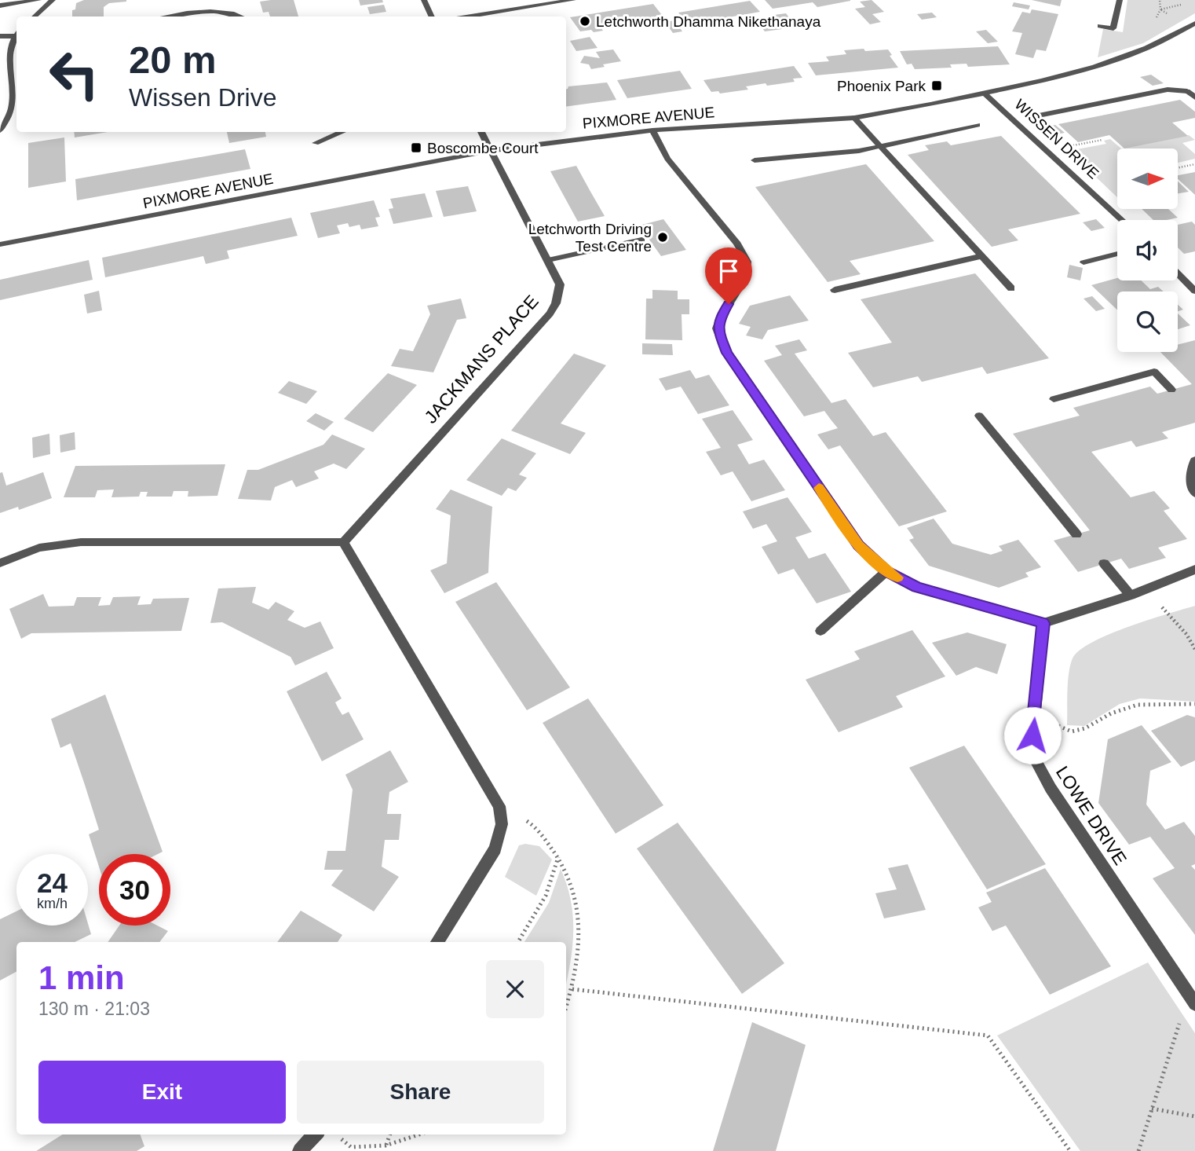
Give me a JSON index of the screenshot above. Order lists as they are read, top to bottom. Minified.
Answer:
{"streets":{"street":["PIXMORE AVENUE","WISSEN DRIVE","JACKMANS PLACE","LOWE DRIVE"]},"crossings":[["PIXMORE AVENUE","WISSEN DRIVE"],["PIXMORE AVENUE","JACKMANS PLACE"]],"places":{"other":["Letchworth Dhamma Nikethanaya","Letchworth Driving Test Centre"],"transit":["Phoenix Park","Boscombe Court"]},"north":"right","page":{"turn":["20 m","Wissen Drive"],"speed":"24 km/h","limit":"30","heading":["1 min","130 m · 21:03"],"buttons":["Exit","Share"]}}
